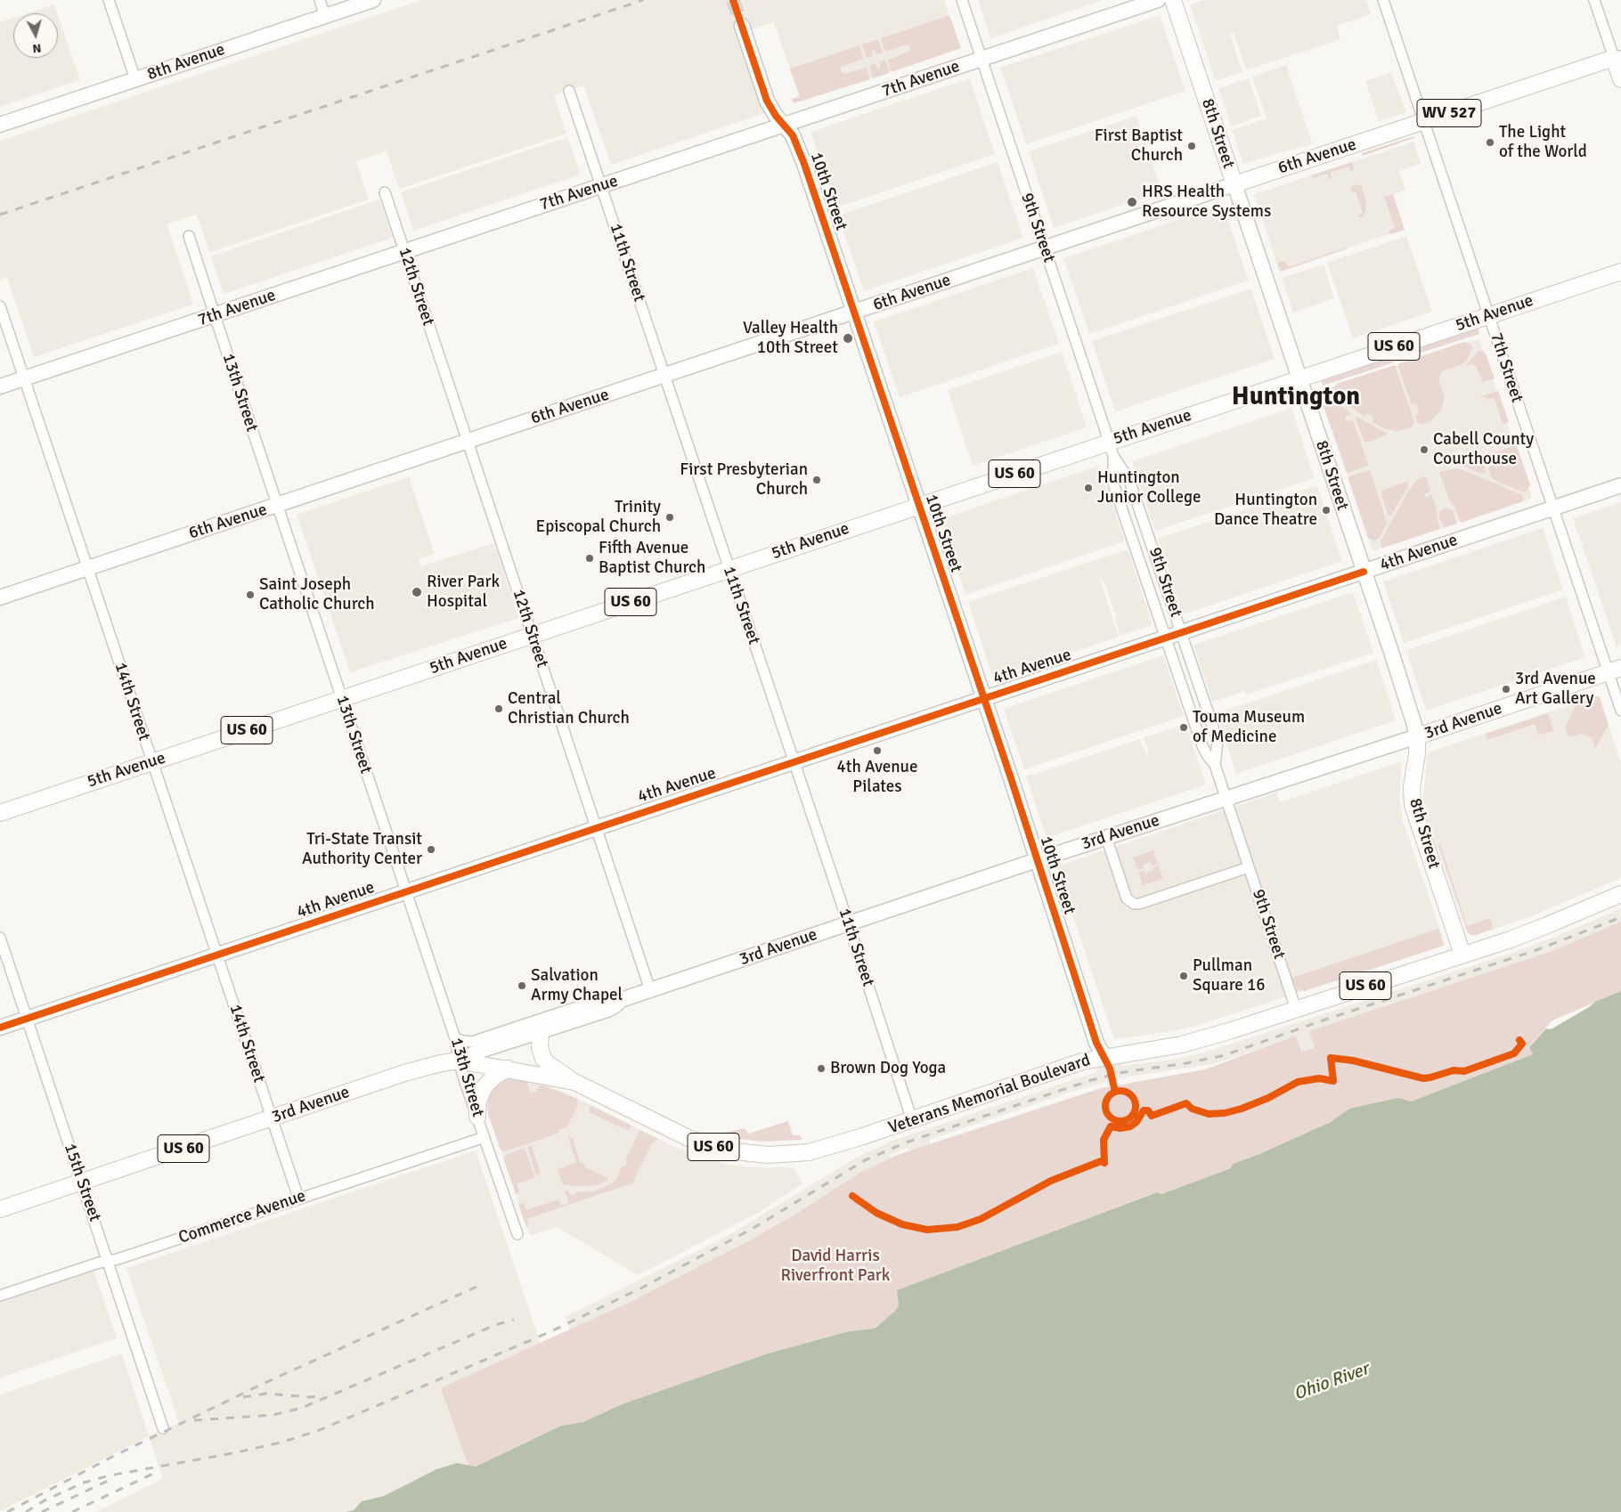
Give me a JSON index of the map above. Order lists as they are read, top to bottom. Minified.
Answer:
{"streets":{"main road":["WV 527","8th Street","6th Avenue","5th Avenue","US 60","3rd Avenue","Veterans Memorial Boulevard"],"street":["8th Avenue","7th Avenue","10th Street","9th Street","11th Street","12th Street","7th Street","13th Street","4th Avenue","14th Street","15th Street","Commerce Avenue"]},"crossings":[["7th Avenue","10th Street"],["7th Avenue","9th Street"],["7th Avenue","11th Street"],["7th Avenue","12th Street"],["7th Avenue","13th Street"],["7th Avenue","14th Street"],["8th Street","6th Avenue"],["8th Street","5th Avenue"],["8th Street","4th Avenue"],["8th Street","3rd Avenue"],["8th Street","Veterans Memorial Boulevard"],["6th Avenue","10th Street"],["6th Avenue","9th Street"],["6th Avenue","11th Street"],["6th Avenue","12th Street"],["6th Avenue","7th Street"],["6th Avenue","13th Street"],["6th Avenue","14th Street"],["10th Street","5th Avenue"],["10th Street","4th Avenue"],["10th Street","3rd Avenue"],["10th Street","Veterans Memorial Boulevard"],["9th Street","5th Avenue"],["9th Street","4th Avenue"],["9th Street","3rd Avenue"],["9th Street","Veterans Memorial Boulevard"],["11th Street","5th Avenue"],["11th Street","4th Avenue"],["11th Street","3rd Avenue"],["11th Street","Veterans Memorial Boulevard"],["12th Street","5th Avenue"],["12th Street","4th Avenue"],["12th Street","3rd Avenue"],["5th Avenue","7th Street"],["5th Avenue","13th Street"],["5th Avenue","14th Street"],["7th Street","4th Avenue"],["7th Street","3rd Avenue"],["13th Street","4th Avenue"],["13th Street","3rd Avenue"],["13th Street","Veterans Memorial Boulevard"],["13th Street","Commerce Avenue"],["4th Avenue","14th Street"],["4th Avenue","15th Street"],["14th Street","3rd Avenue"],["14th Street","Commerce Avenue"],["3rd Avenue","Veterans Memorial Boulevard"],["3rd Avenue","15th Street"],["15th Street","Commerce Avenue"]],"districts":["Huntington"],"water":["Ohio River"],"parks":["David Harris Riverfront Park"],"places":["The Light of the World","First Baptist Church","HRS Health Resource Systems","Valley Health 10th Street","Cabell County Courthouse","First Presbyterian Church","Huntington Junior College","Huntington Dance Theatre","Trinity Episcopal Church","Fifth Avenue Baptist Church","River Park Hospital","Saint Joseph Catholic Church","3rd Avenue Art Gallery","Central Christian Church","Touma Museum of Medicine","4th Avenue Pilates","Tri-State Transit Authority Center","Pullman Square 16","Salvation Army Chapel","Brown Dog Yoga"],"north":"bottom"}
